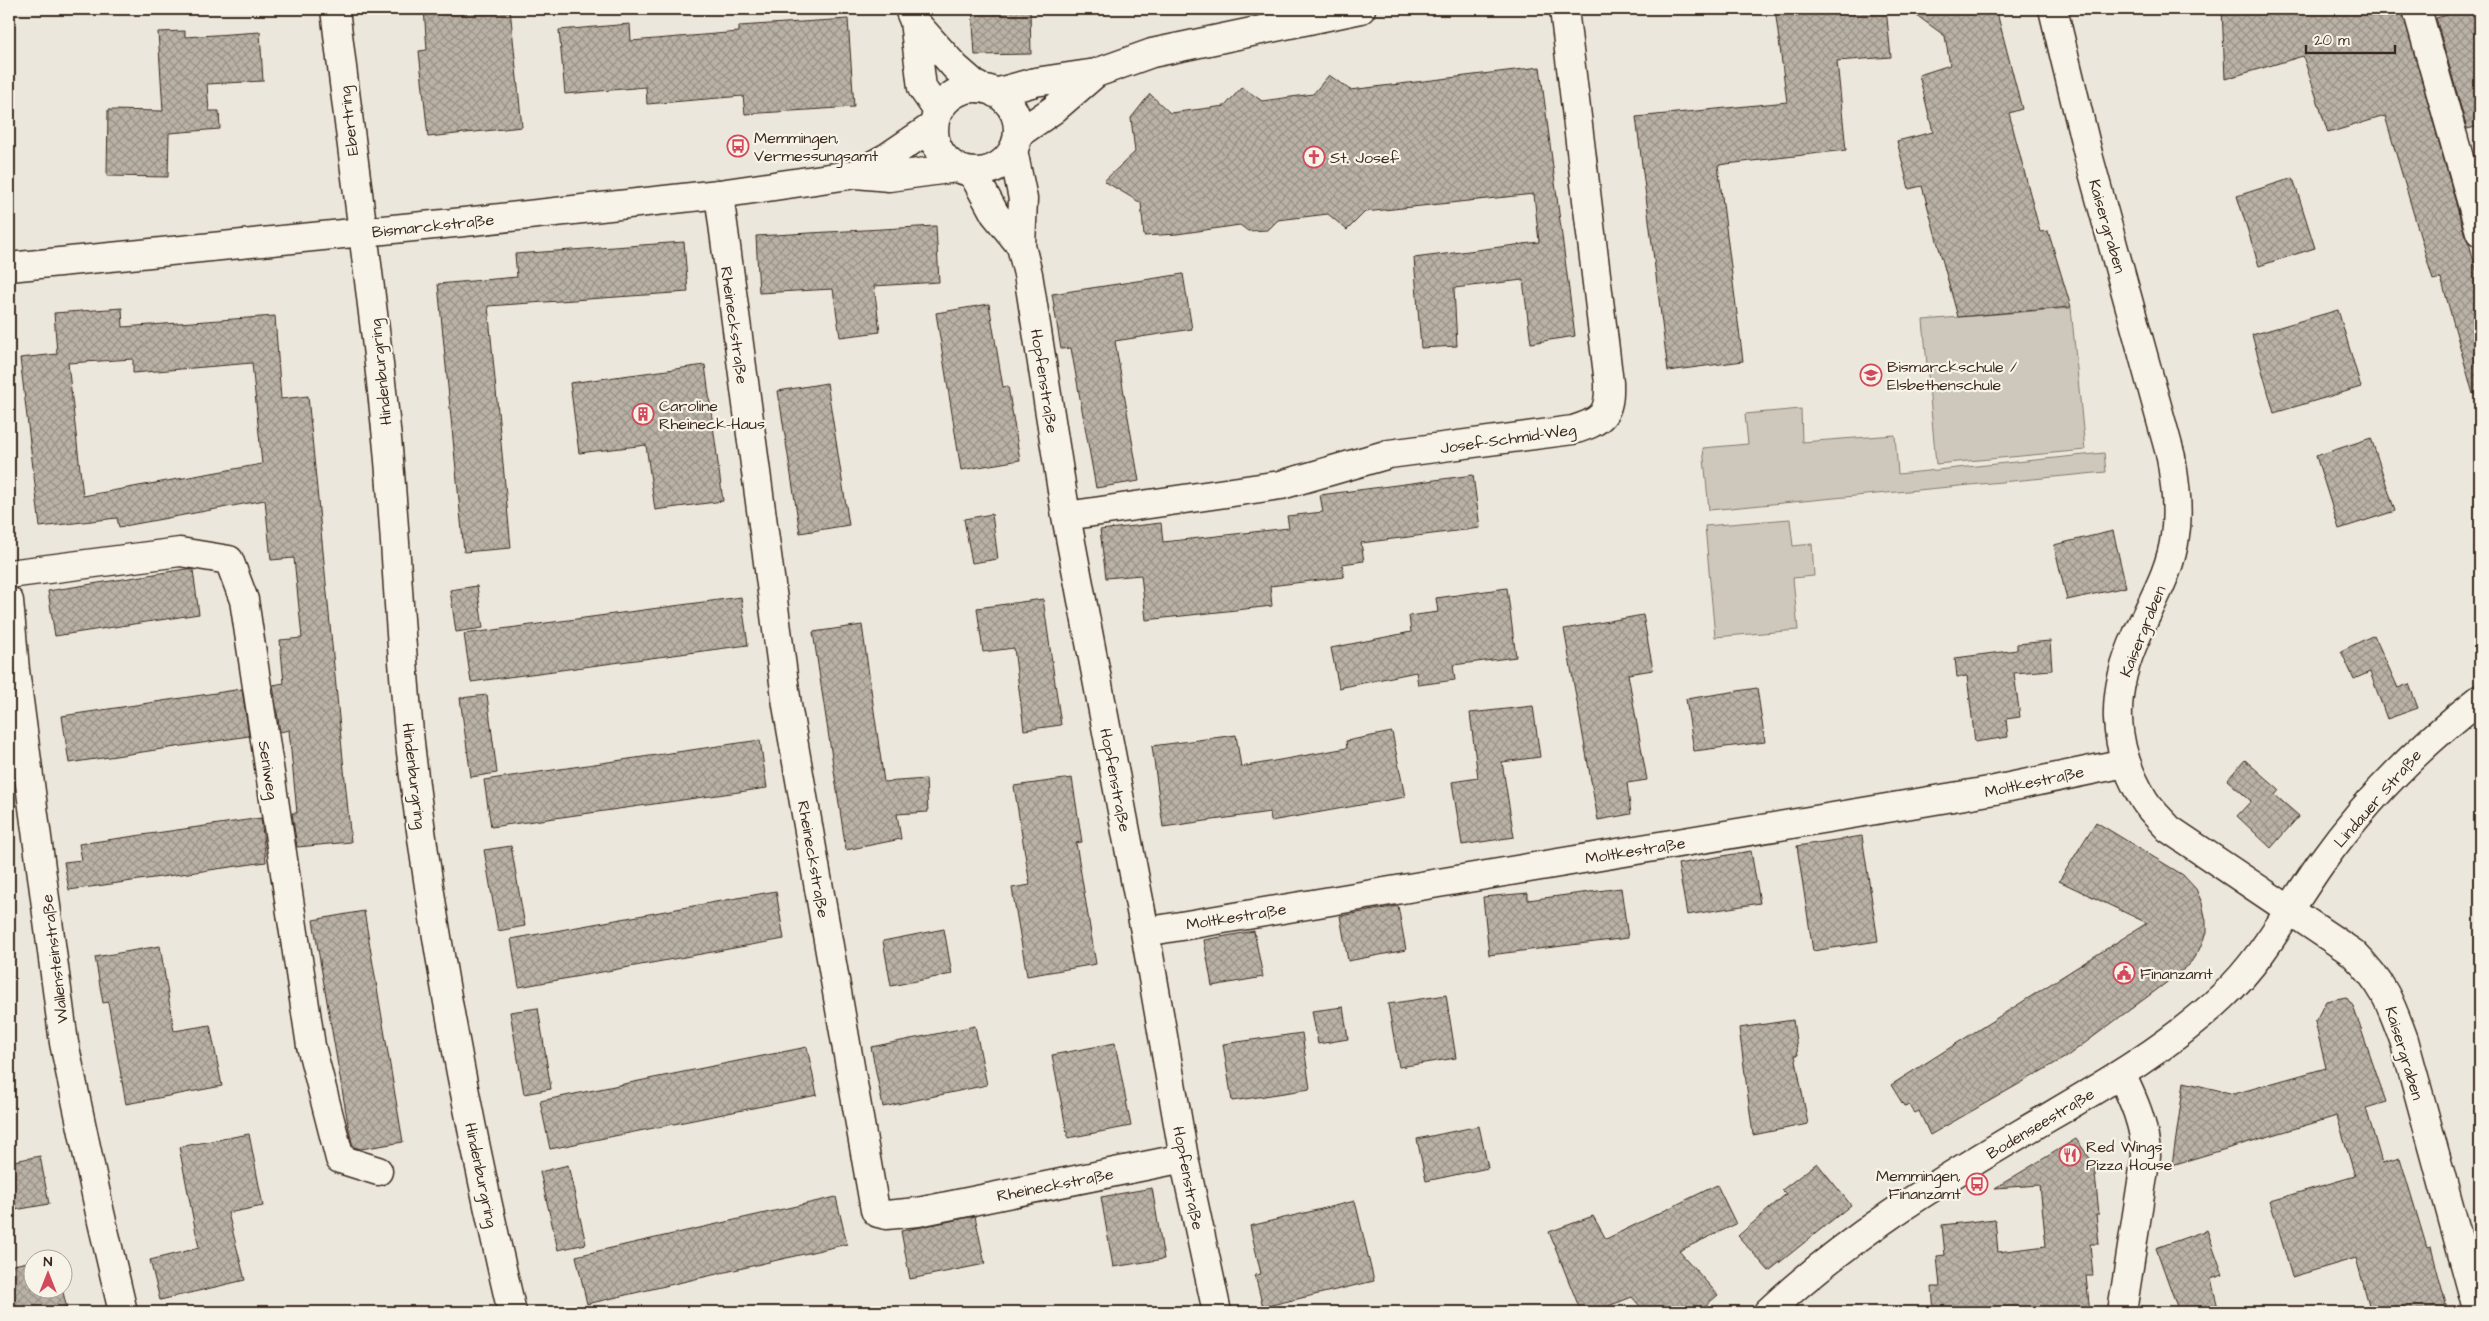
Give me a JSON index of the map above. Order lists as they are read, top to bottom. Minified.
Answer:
{"streets":{"street":["Ebertring","Bismarckstraße","Kaisergraben","Rheineckstraße","Hindenburgring","Hopfenstraße","Josef-Schmid-Weg","Seniweg","Moltkestraße","Lindauer Straße","Wallensteinstraße","Bodenseestraße"]},"crossings":[["Ebertring","Bismarckstraße"],["Ebertring","Hindenburgring"],["Bismarckstraße","Rheineckstraße"],["Bismarckstraße","Hindenburgring"],["Bismarckstraße","Hopfenstraße"],["Kaisergraben","Moltkestraße"],["Kaisergraben","Lindauer Straße"],["Kaisergraben","Bodenseestraße"],["Rheineckstraße","Hopfenstraße"],["Hopfenstraße","Josef-Schmid-Weg"],["Hopfenstraße","Moltkestraße"],["Lindauer Straße","Bodenseestraße"]],"places":{"bus stop":["Memmingen, Vermessungsamt","Memmingen, Finanzamt"],"church":["St. Josef"],"school or university":["Bismarckschule / Elsbethenschule"],"building":["Caroline Rheineck-Haus"],"public building":["Finanzamt"],"restaurant":["Red Wings Pizza House"]},"scale_bar":"20 m","north":"top"}
